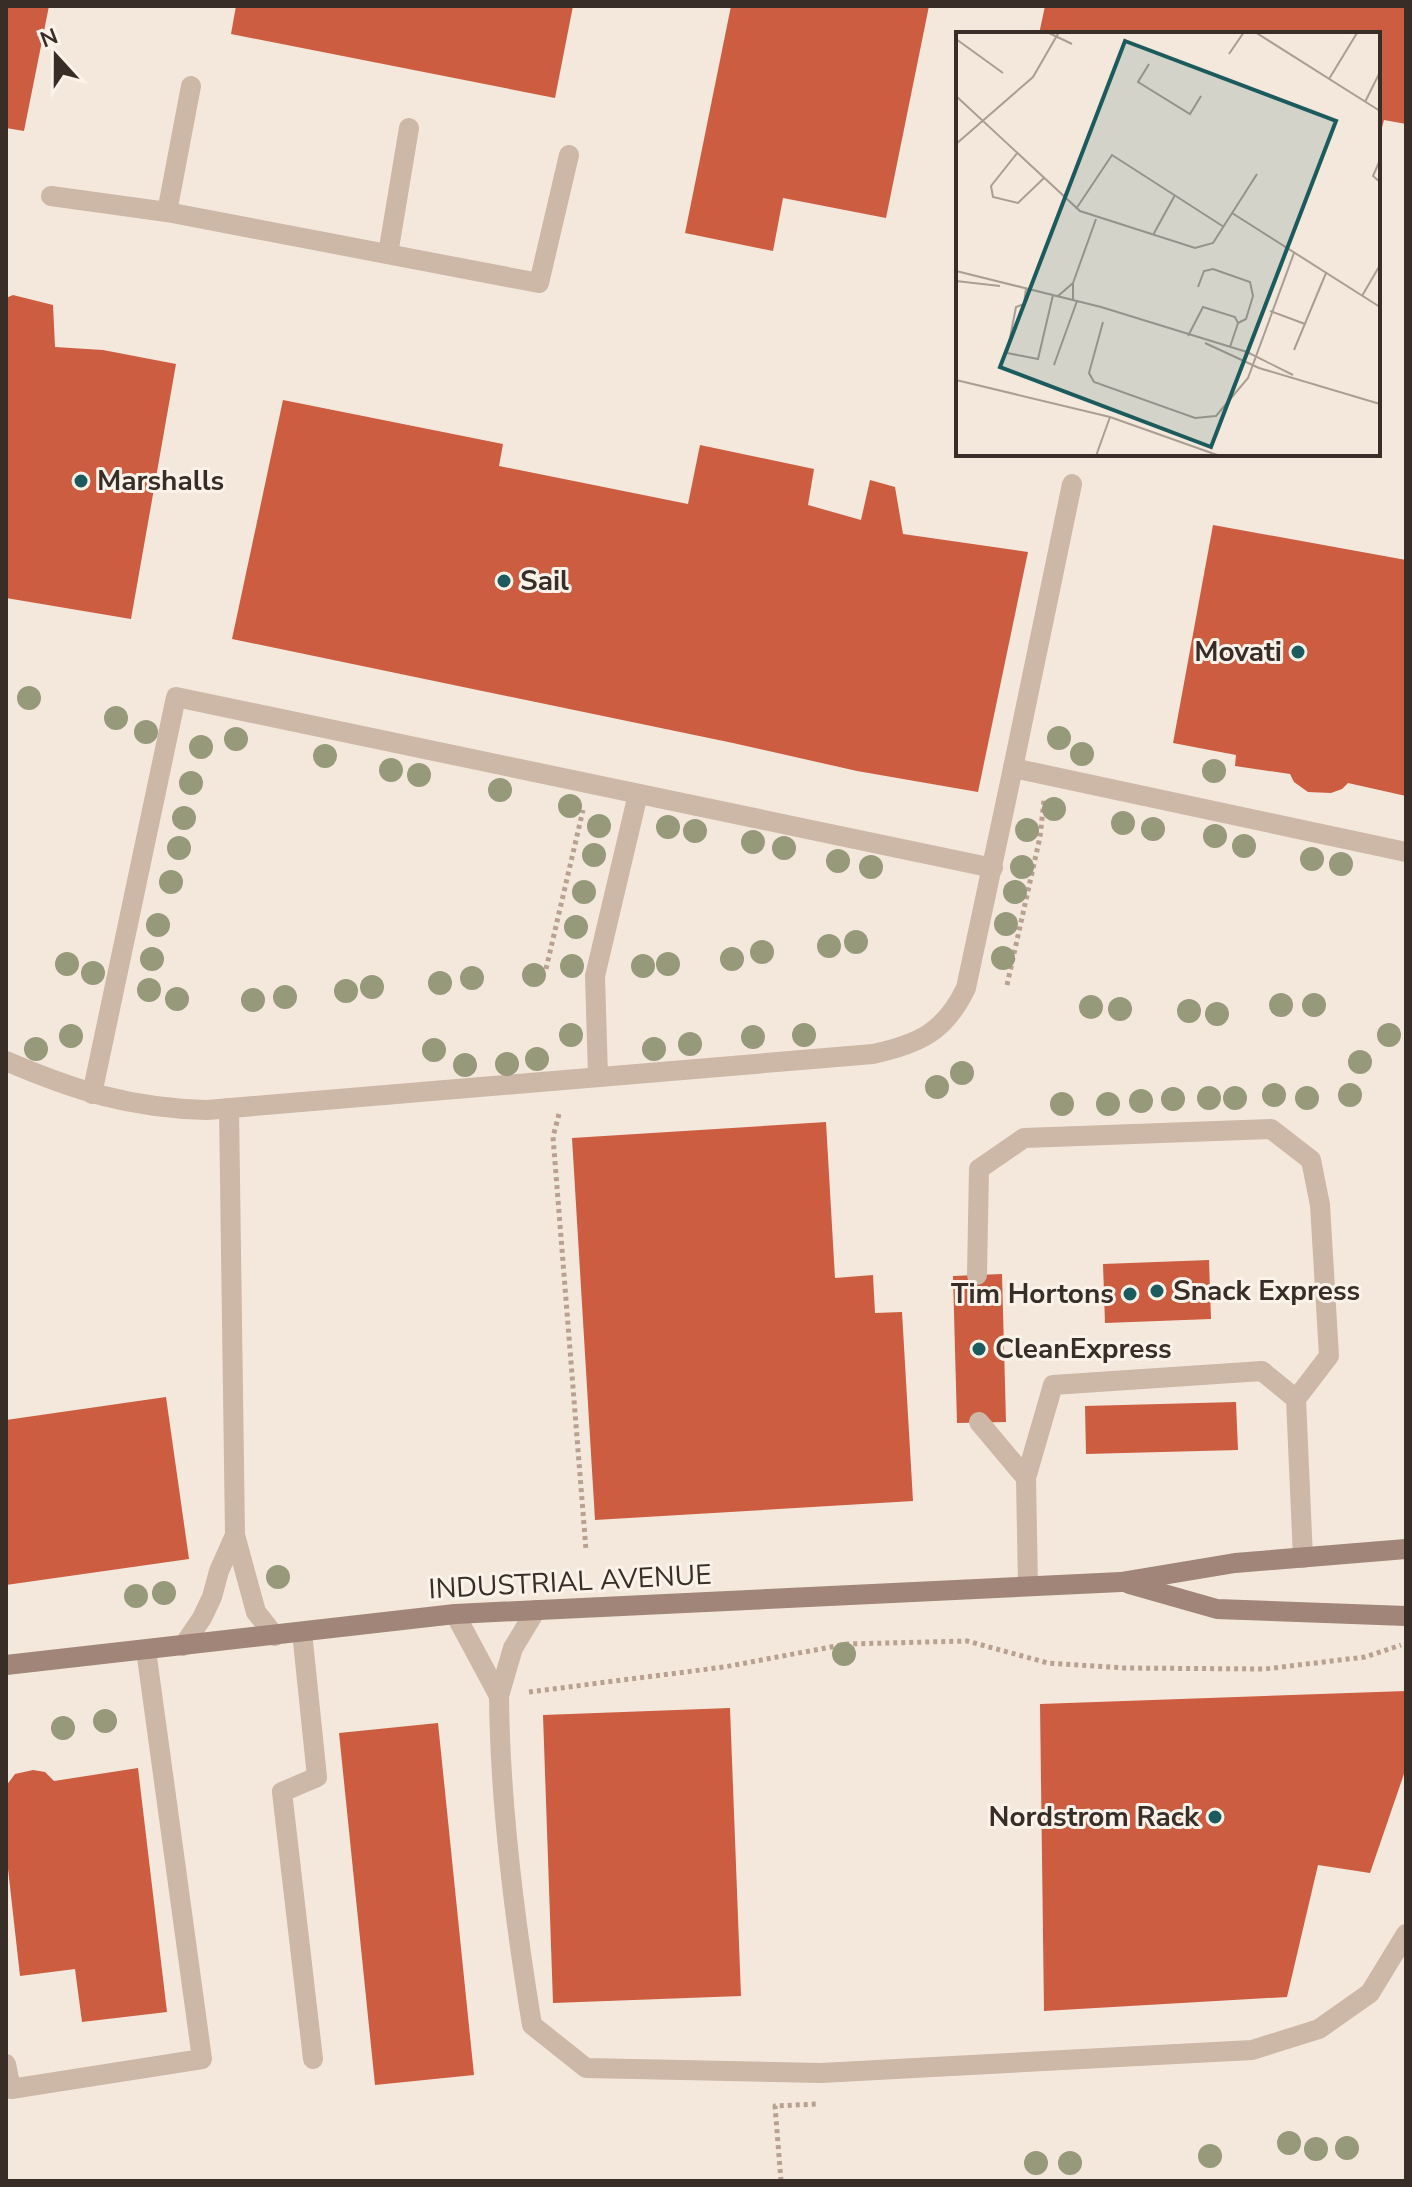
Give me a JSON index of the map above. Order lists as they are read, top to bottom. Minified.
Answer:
{"streets":{"main road":["INDUSTRIAL AVENUE"]},"places":["Marshalls","Sail","Movati","Snack Express","Tim Hortons","CleanExpress","Nordstrom Rack"],"north":"top"}
